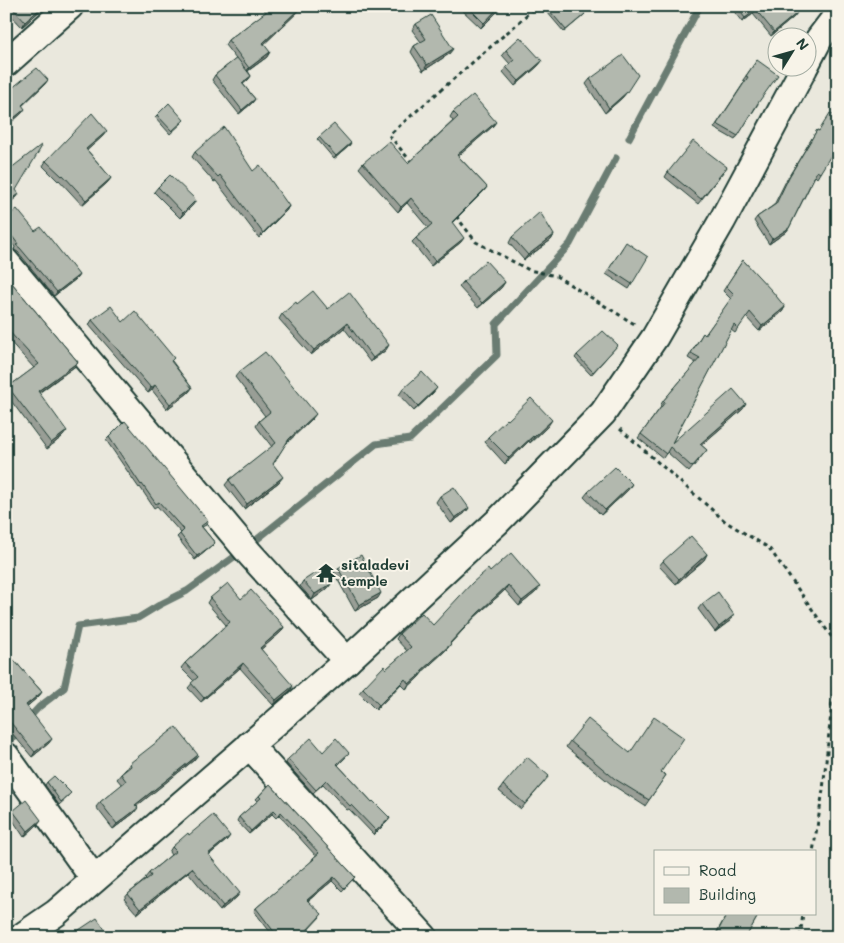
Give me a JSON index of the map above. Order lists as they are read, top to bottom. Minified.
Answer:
{"places":{"temple":["sitaladevi temple"]},"legend":["Road","Building"],"north":"top right"}
